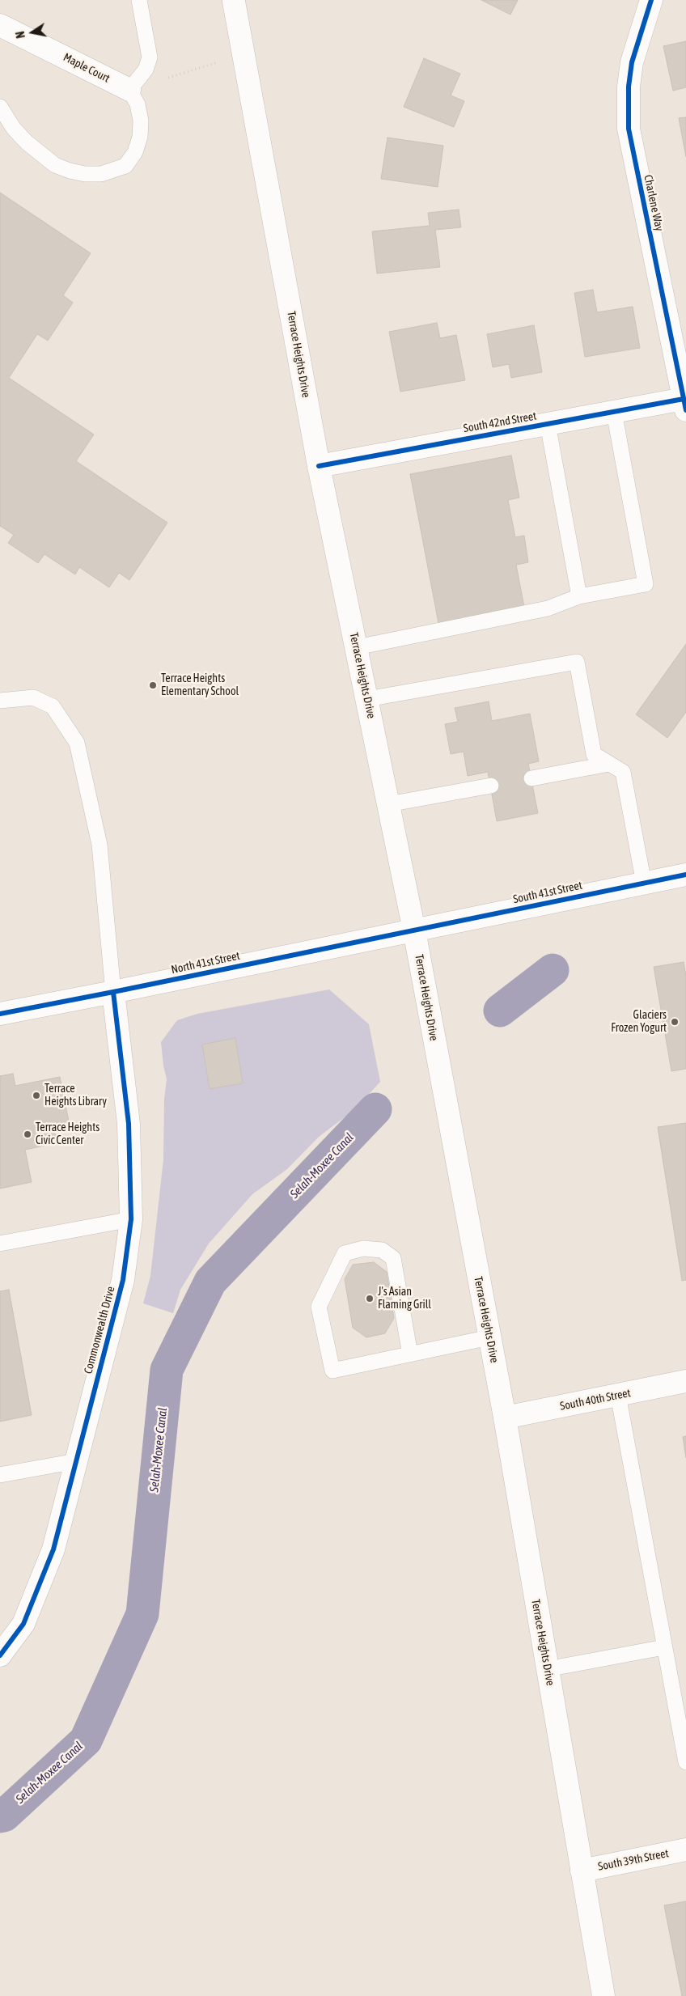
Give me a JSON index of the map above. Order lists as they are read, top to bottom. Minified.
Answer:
{"streets":{"street":["Maple Court","Charlene Way","Terrace Heights Drive","South 42nd Street","South 41st Street","North 41st Street","Commonwealth Drive","South 40th Street","South 39th Street"]},"crossings":[["Charlene Way","South 42nd Street"],["Terrace Heights Drive","South 42nd Street"],["Terrace Heights Drive","South 41st Street"],["Terrace Heights Drive","North 41st Street"],["Terrace Heights Drive","South 40th Street"],["Terrace Heights Drive","South 39th Street"],["South 41st Street","North 41st Street"],["North 41st Street","Commonwealth Drive"]],"water":["Selah-Moxee Canal"],"places":["Terrace Heights Elementary School","Glaciers Frozen Yogurt","Terrace Heights Library","Terrace Heights Civic Center","J's Asian Flaming Grill"],"north":"left"}
